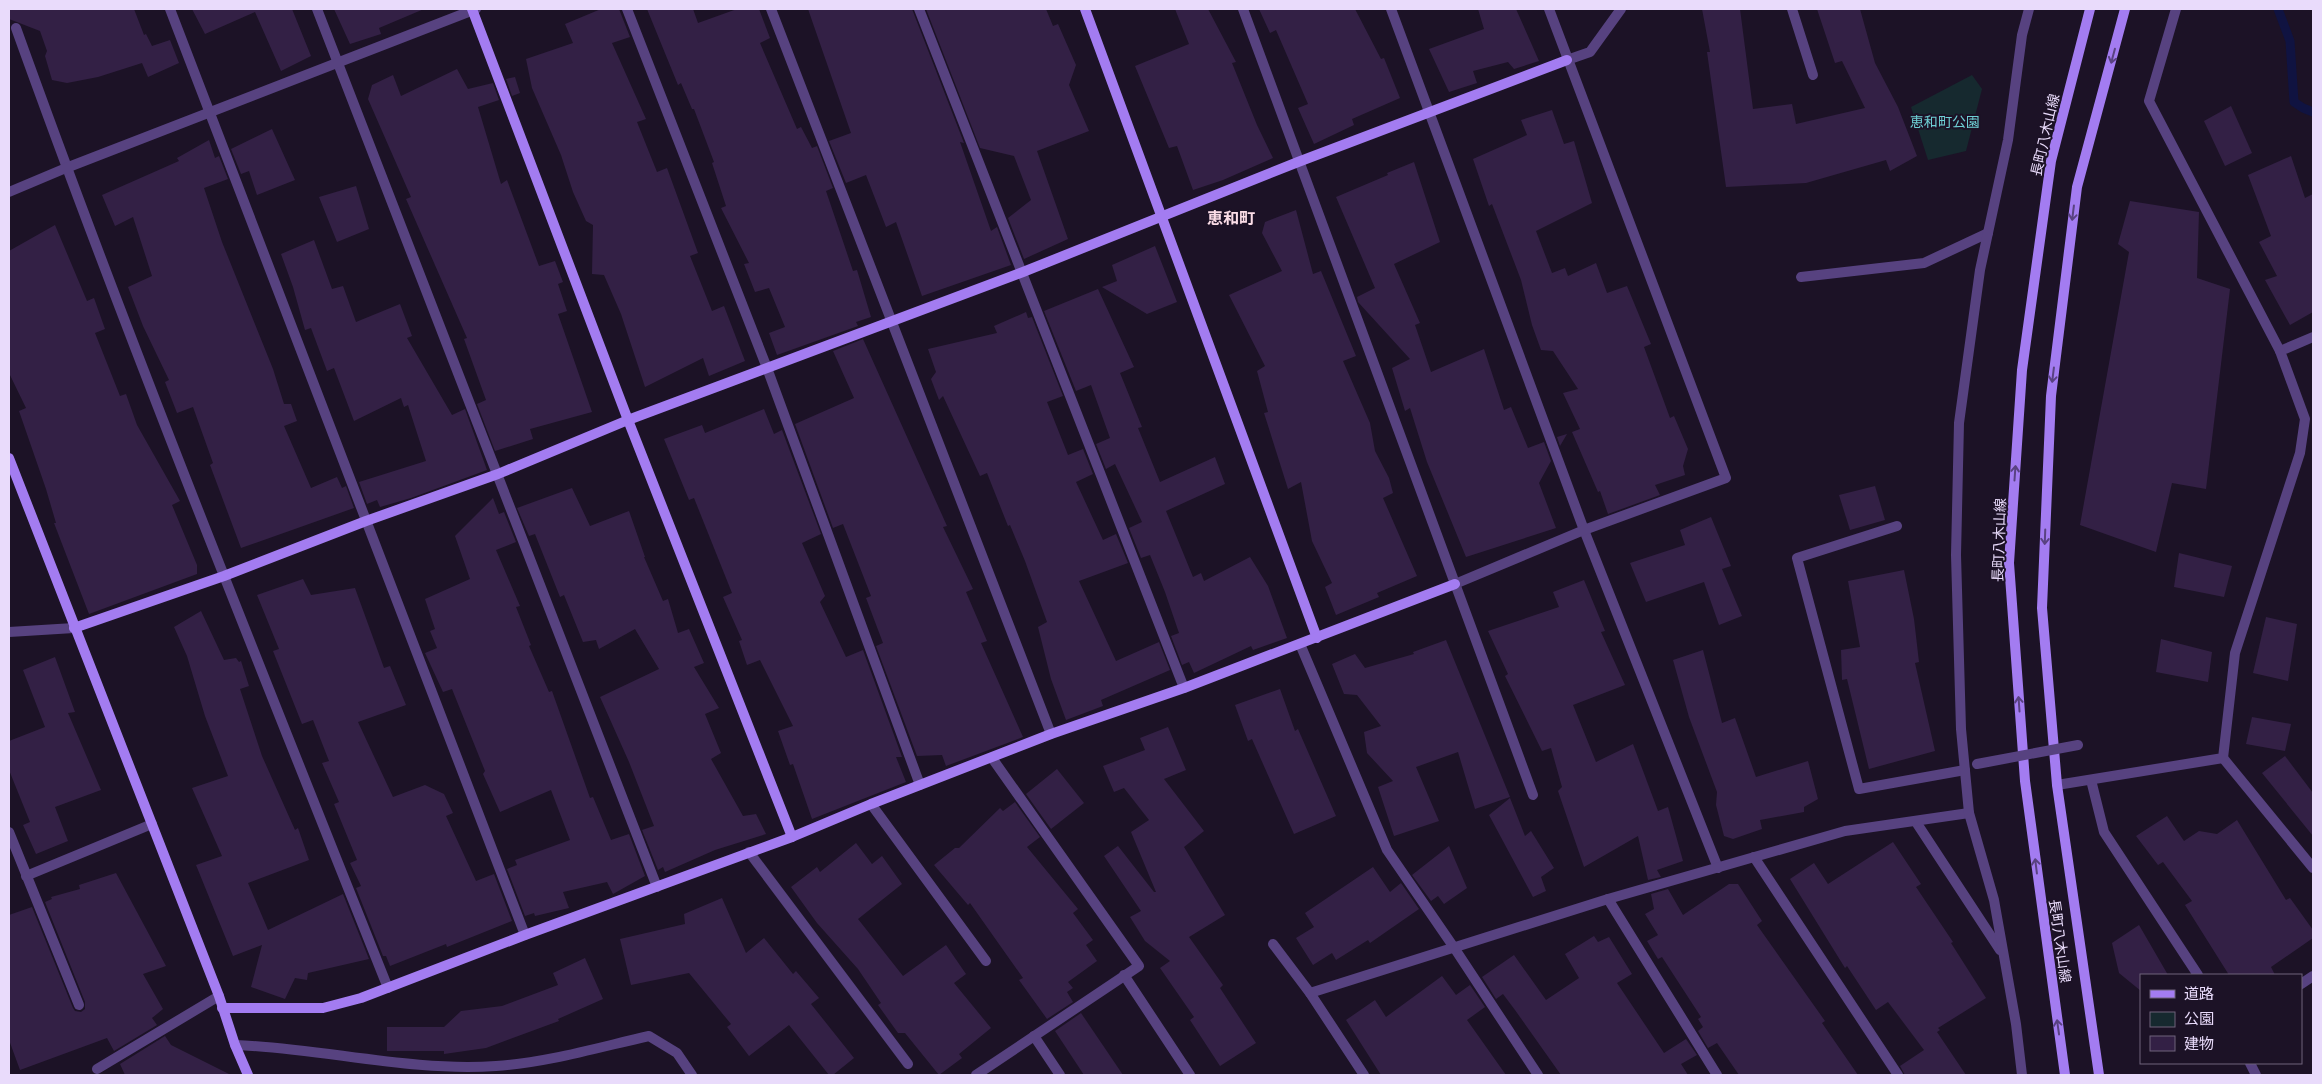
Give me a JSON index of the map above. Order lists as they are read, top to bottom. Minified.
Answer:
{"streets":{"street":["長町八木山線"]},"districts":["恵和町"],"parks":["恵和町公園"],"legend":["道路","公園","建物"]}
